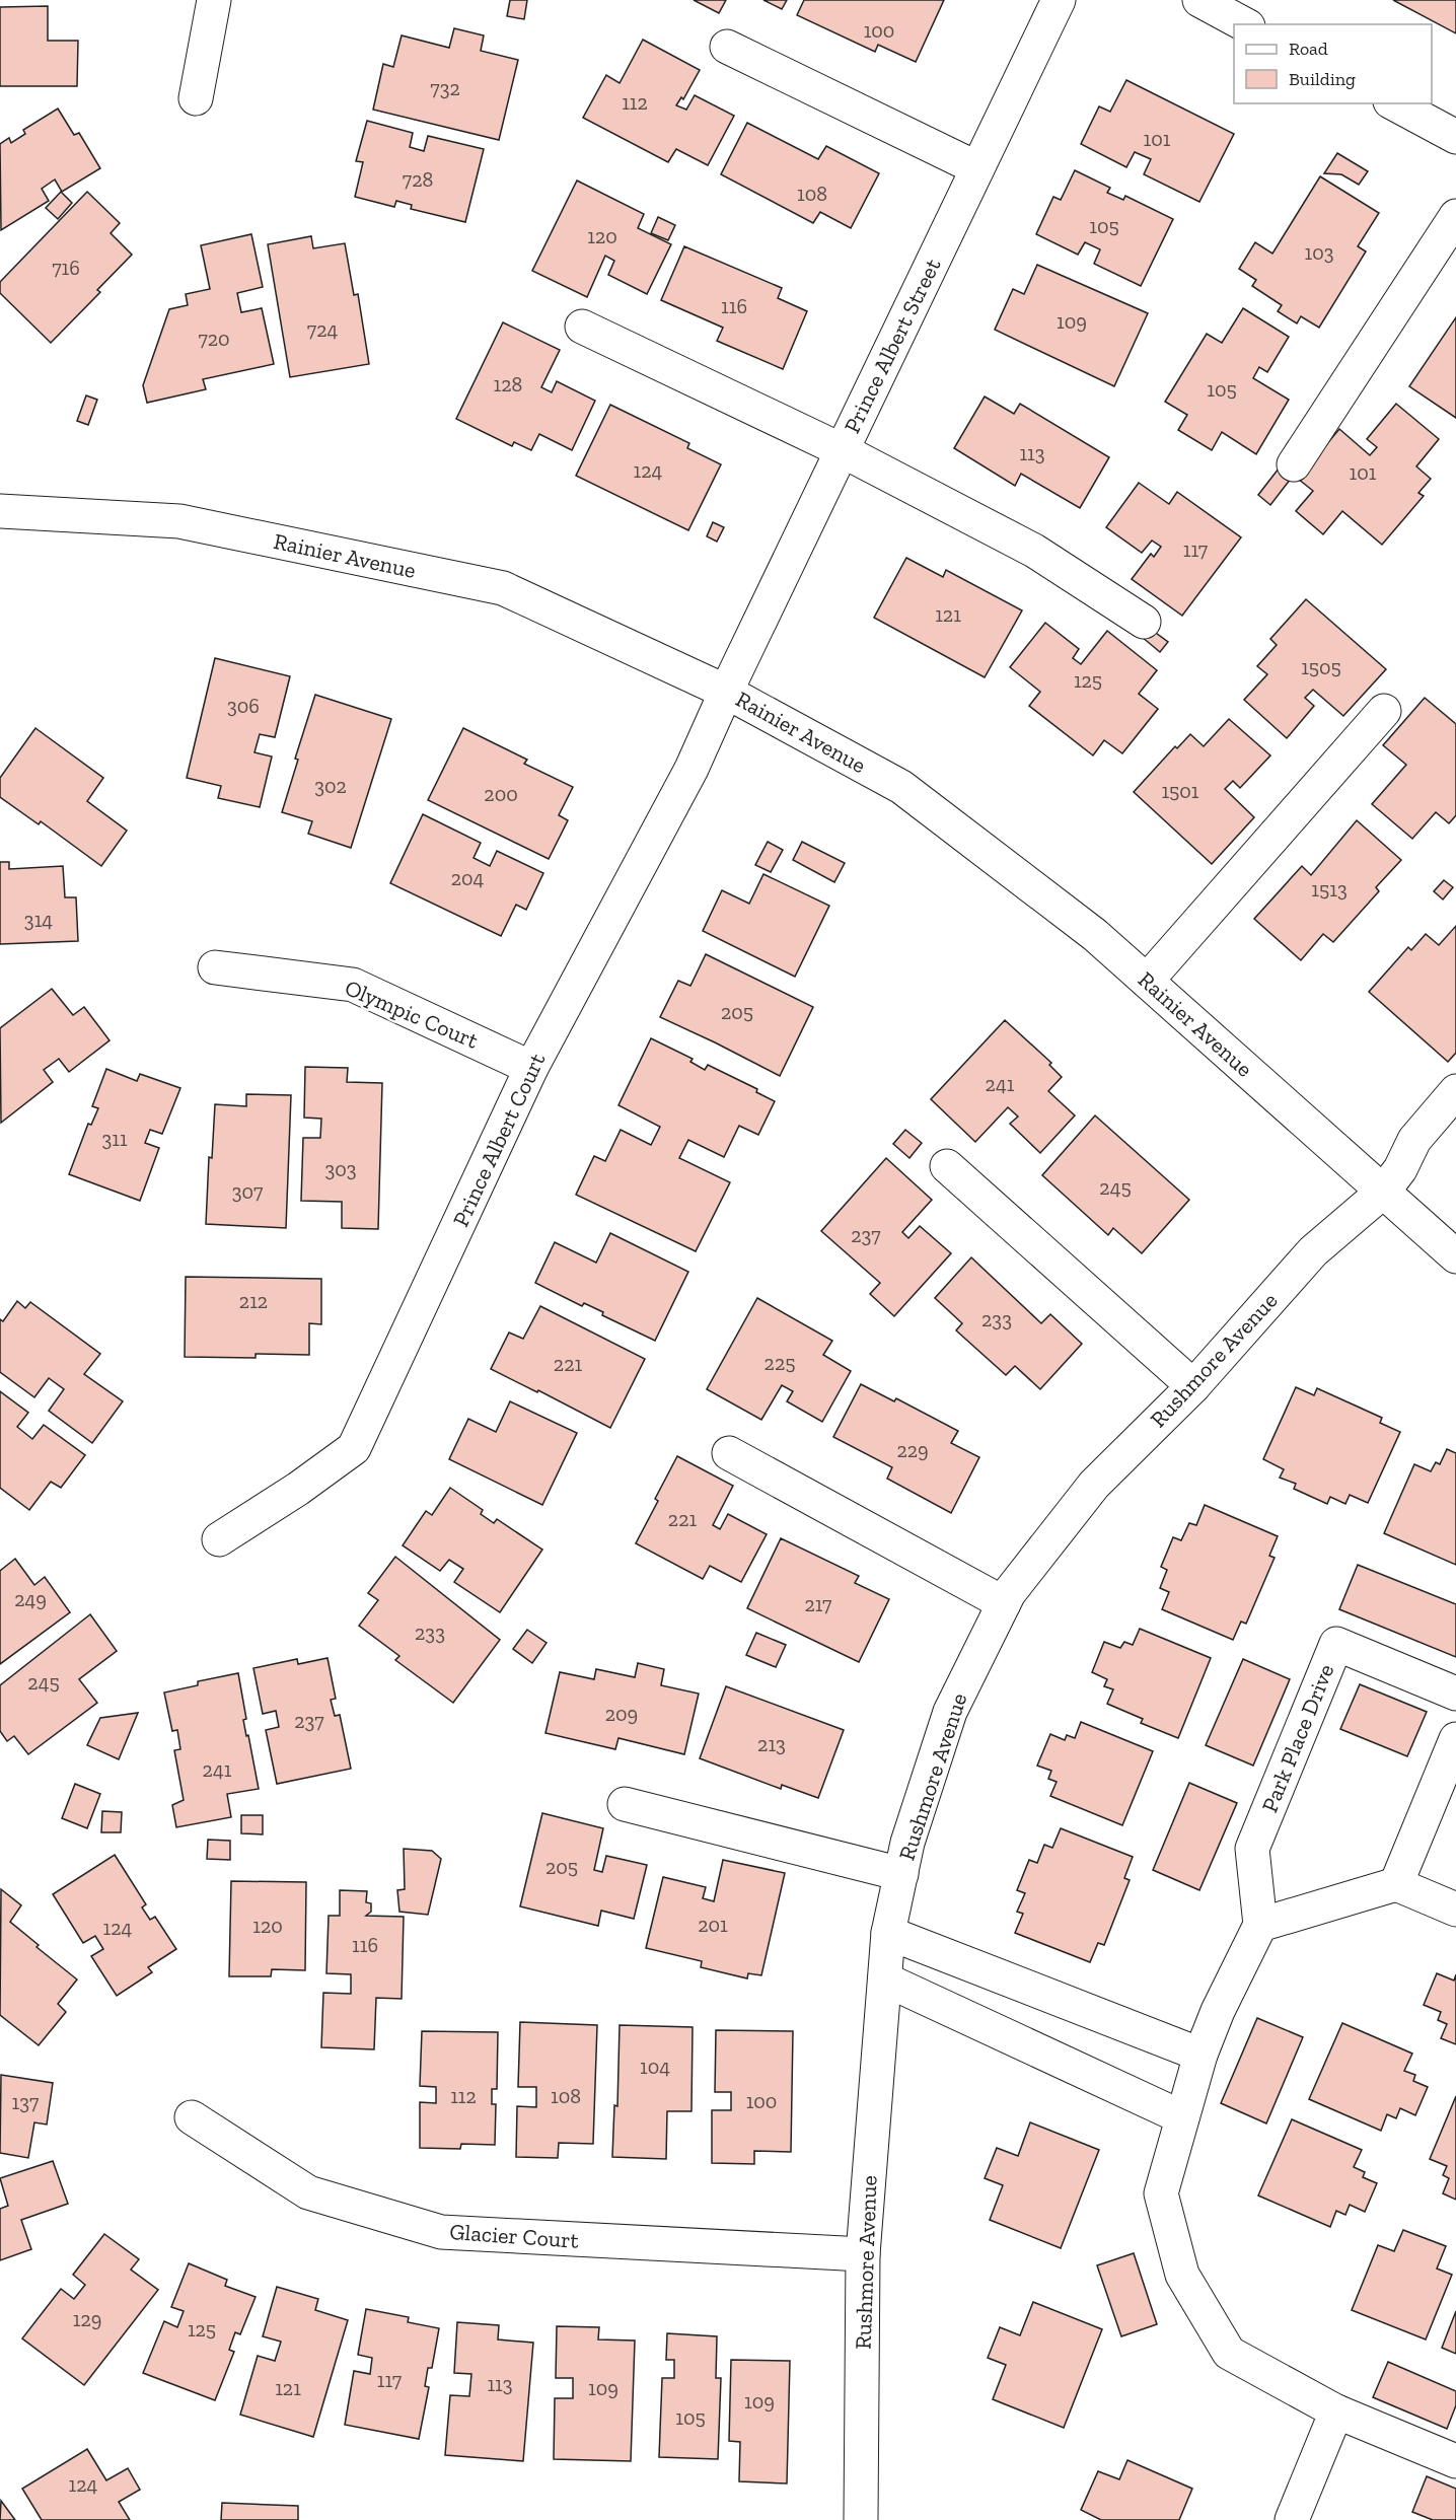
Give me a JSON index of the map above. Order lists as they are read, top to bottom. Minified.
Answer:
{"streets":{"street":["Prince Albert Street","Rainier Avenue","Olympic Court","Prince Albert Court","Rushmore Avenue","Park Place Drive","Glacier Court"]},"crossings":[["Prince Albert Street","Rainier Avenue"],["Prince Albert Street","Prince Albert Court"],["Rainier Avenue","Prince Albert Court"],["Rainier Avenue","Rushmore Avenue"],["Olympic Court","Prince Albert Court"],["Rushmore Avenue","Glacier Court"]],"house_numbers":["100","732","112","101","728","108","105","120","103","716","116","109","724","720","128","105","113","124","101","117","121","1505","125","306","302","1501","200","204","1513","314","205","241","311","303","245","307","237","212","233","225","221","229","221","249","217","233","245","209","237","213","241","205","201","120","124","116","104","112","108","100","137","129","125","117","113","121","109","109","105","124"],"legend":["Road","Building"]}
